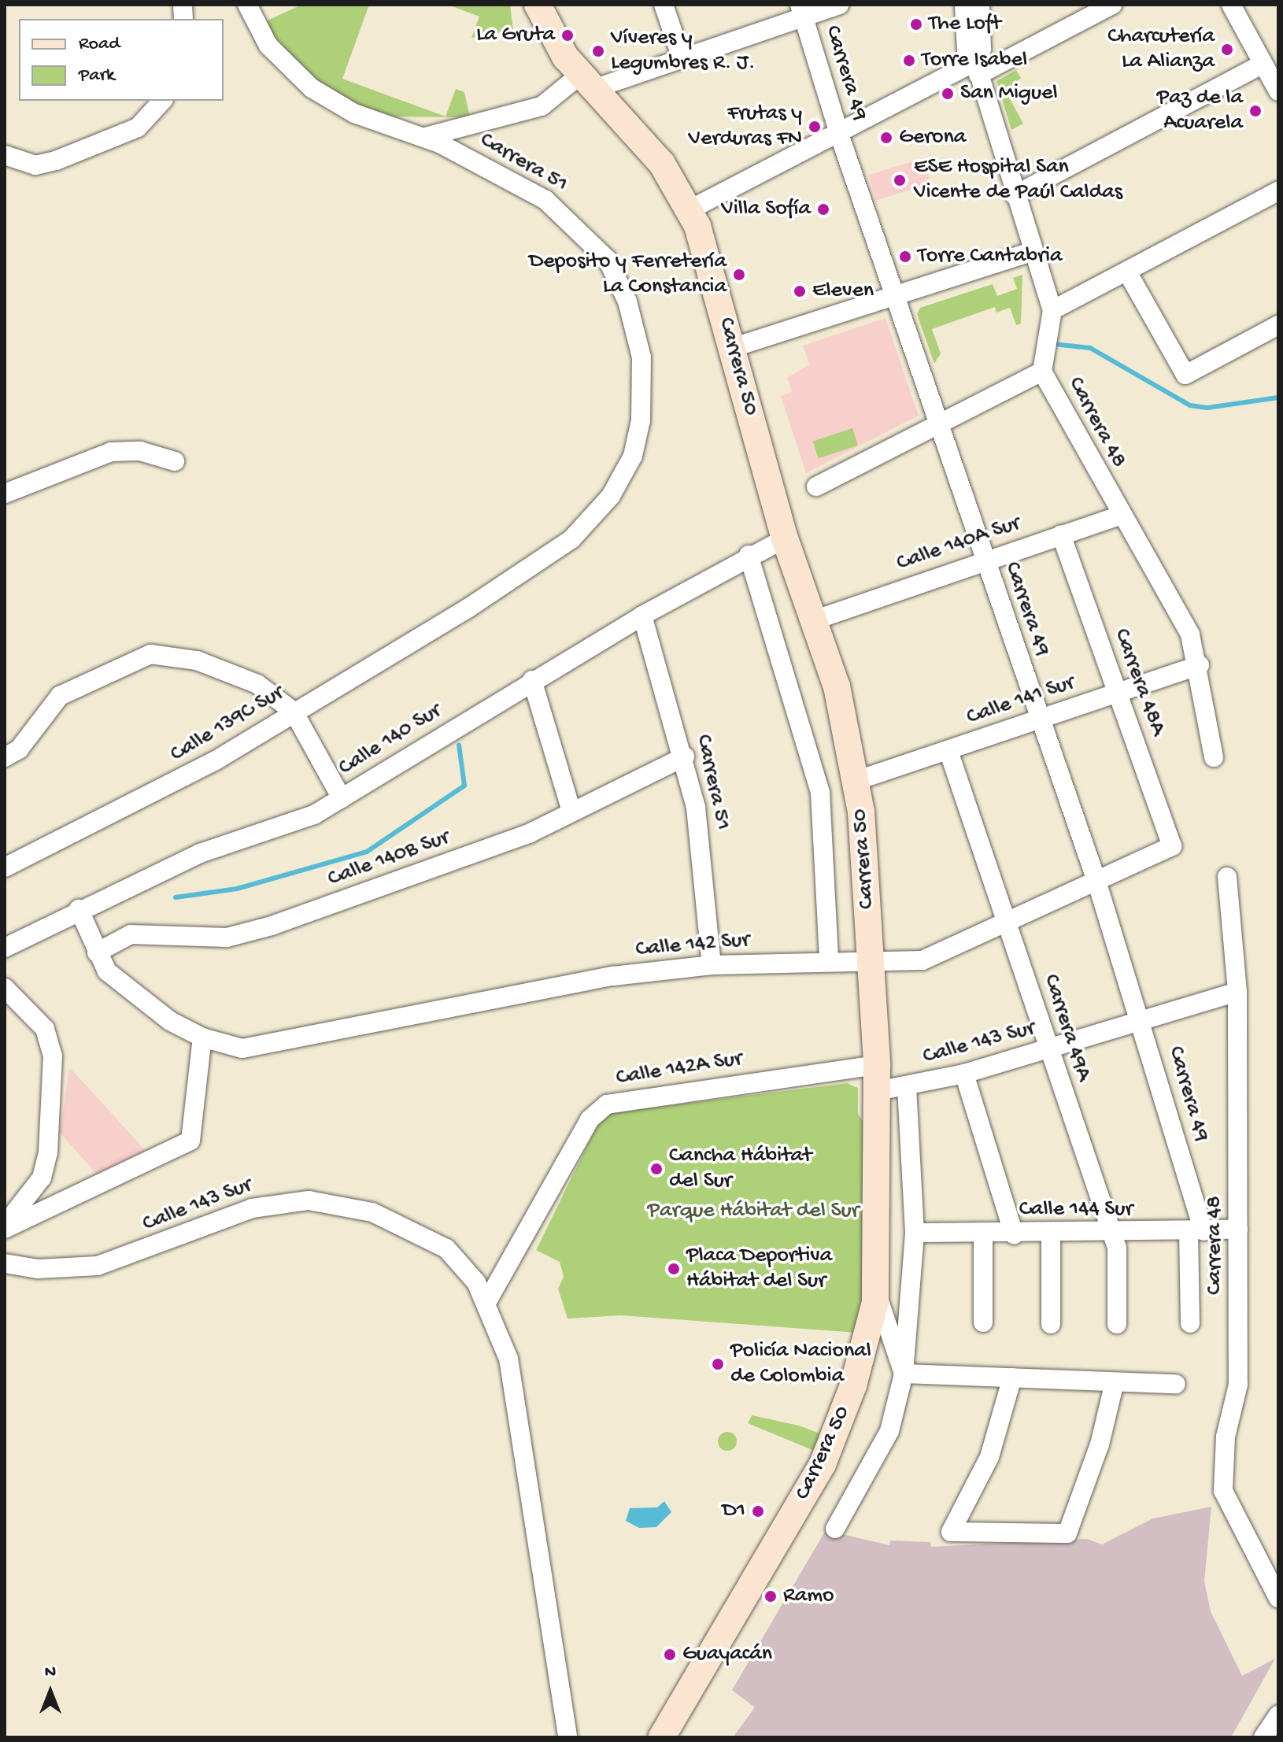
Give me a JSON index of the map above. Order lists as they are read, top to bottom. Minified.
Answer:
{"streets":{"main road":["Carrera 50"],"street":["Carrera 49","Carrera 51","Carrera 48","Calle 140A Sur","Carrera 48A","Calle 141 Sur","Calle 139C Sur","Calle 140 Sur","Calle 140B Sur","Calle 142 Sur","Carrera 49A","Calle 143 Sur","Calle 142A Sur","Calle 144 Sur"]},"crossings":[["Carrera 49","Calle 140A Sur"],["Carrera 49","Calle 141 Sur"],["Carrera 49","Calle 142 Sur"],["Carrera 49","Calle 143 Sur"],["Carrera 49","Calle 144 Sur"],["Carrera 51","Calle 139C Sur"],["Carrera 51","Calle 140 Sur"],["Carrera 51","Calle 140B Sur"],["Carrera 51","Calle 142 Sur"],["Carrera 50","Calle 140A Sur"],["Carrera 50","Calle 141 Sur"],["Carrera 50","Calle 140 Sur"],["Carrera 50","Calle 142 Sur"],["Carrera 50","Calle 143 Sur"],["Carrera 50","Calle 142A Sur"],["Carrera 50","Calle 144 Sur"],["Carrera 48","Calle 140A Sur"],["Carrera 48","Calle 141 Sur"],["Carrera 48","Calle 143 Sur"],["Carrera 48","Calle 144 Sur"],["Calle 140A Sur","Carrera 48A"],["Carrera 48A","Calle 141 Sur"],["Carrera 48A","Calle 142 Sur"],["Calle 141 Sur","Carrera 49A"],["Calle 140 Sur","Calle 142 Sur"],["Calle 140B Sur","Calle 142 Sur"],["Calle 142 Sur","Carrera 49A"],["Carrera 49A","Calle 143 Sur"],["Carrera 49A","Calle 144 Sur"],["Calle 143 Sur","Calle 142A Sur"]],"parks":["Parque Hábitat del Sur"],"places":["The Loft","La Gruta","Charcutería La Alianza","Víveres y Legumbres R. J.","Torre Isabel","San Miguel","Paz de la Acuarela","Frutas y Verduras FN","Gerona","ESE Hospital San Vicente de Paúl Caldas","Villa Sofía","Torre Cantabria","Deposito y Ferretería La Constancia","Eleven","Cancha Hábitat del Sur","Placa Deportiva Hábitat del Sur","Policía Nacional de Colombia","D1","Ramo","Guayacán"],"legend":["Road","Park"],"north":"top"}
